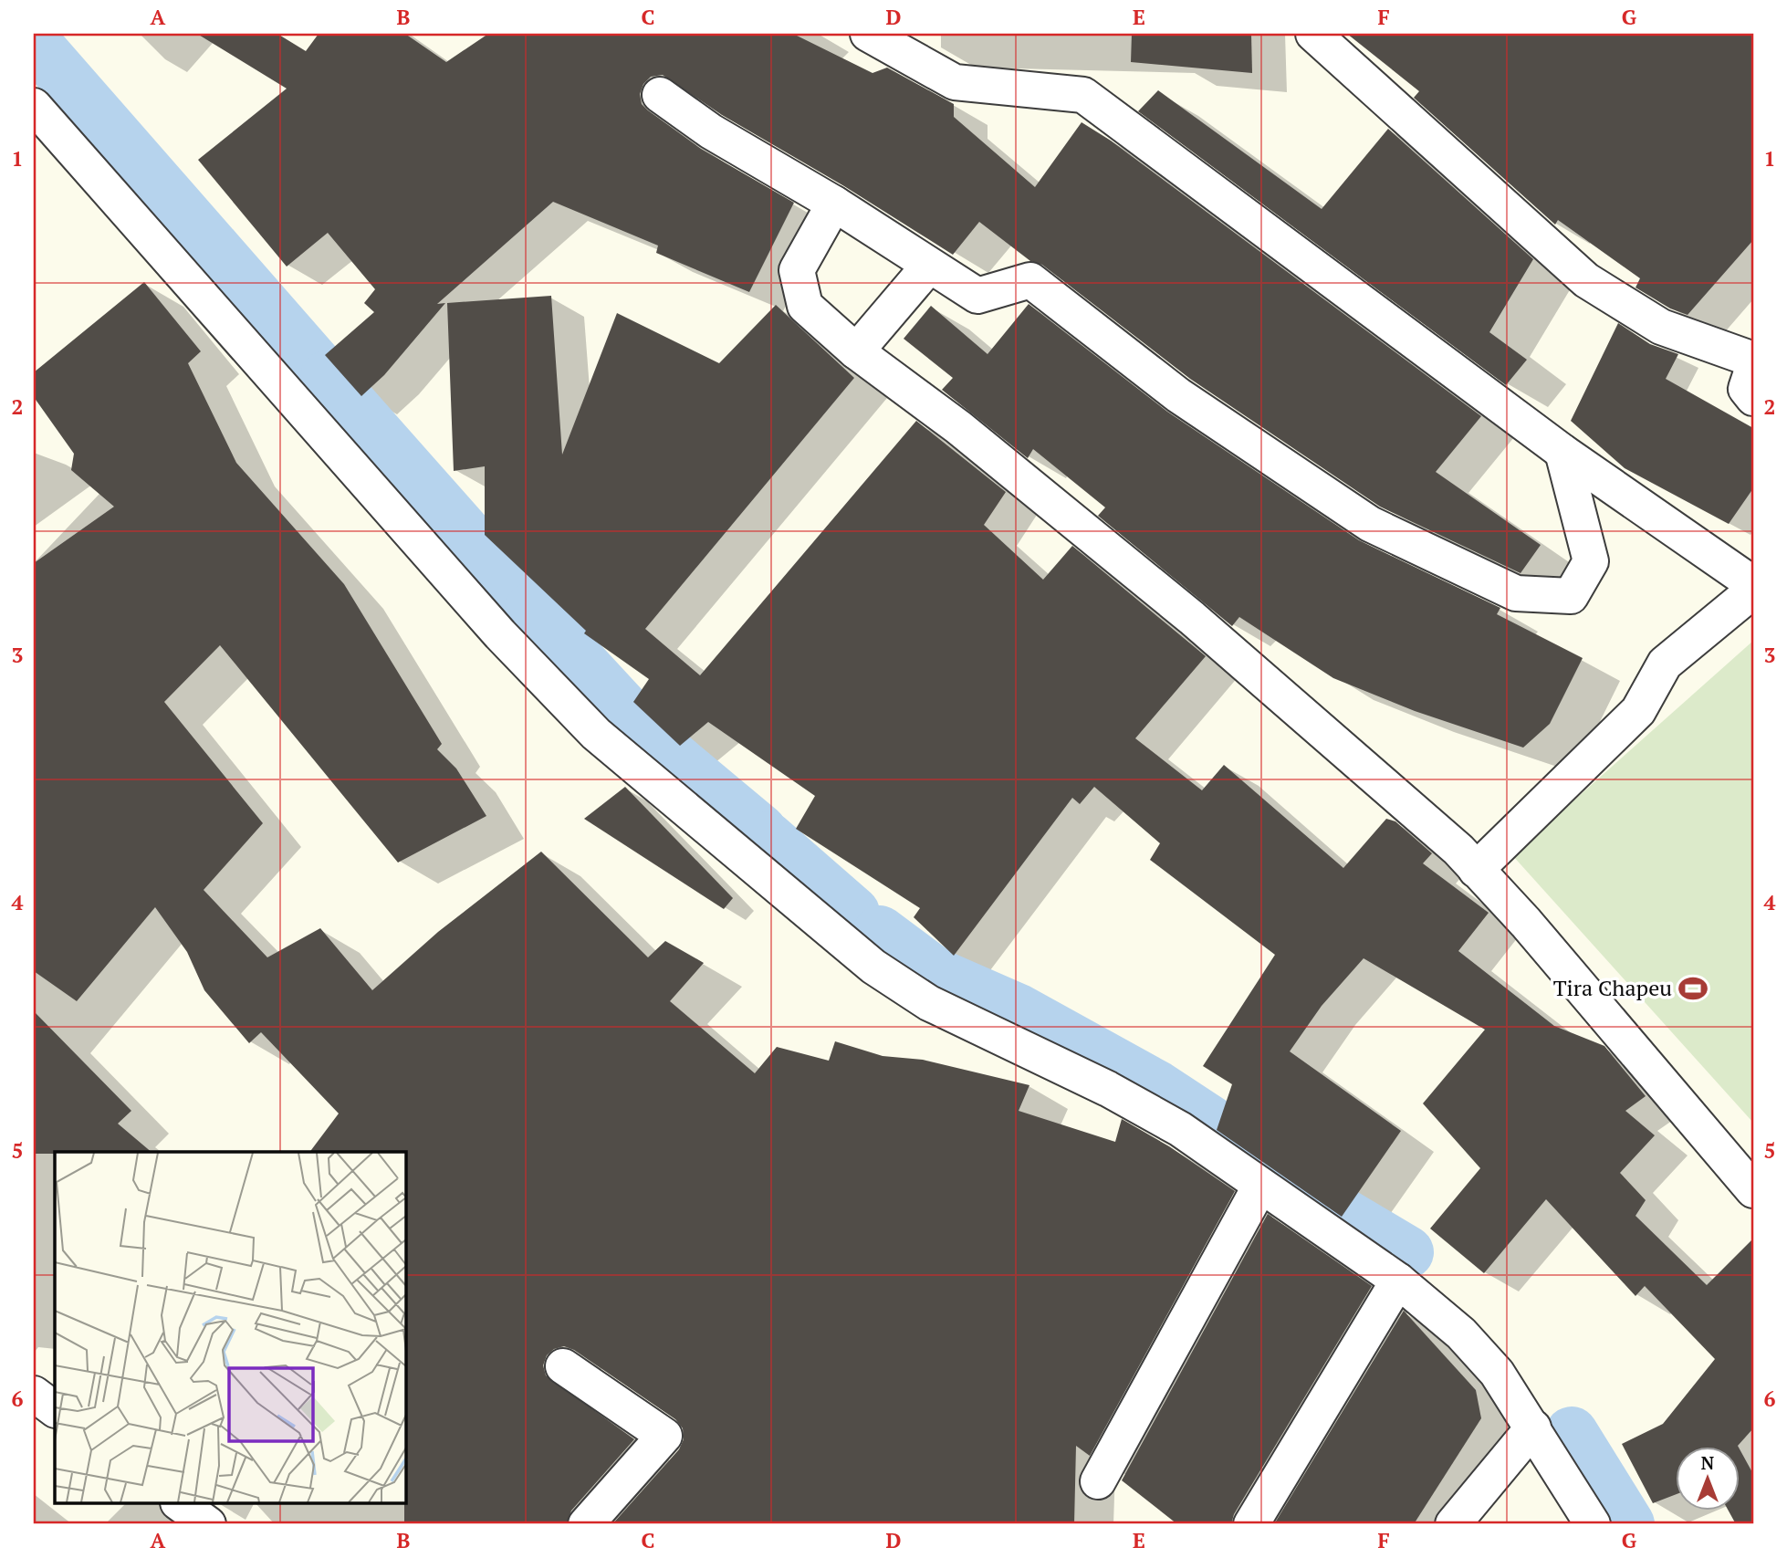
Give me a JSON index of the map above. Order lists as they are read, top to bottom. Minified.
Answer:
{"places":{"sports":["Tira Chapeu"]},"north":"top","grid":{"columns":["A","B","C","D","E","F","G"],"rows":["1","2","3","4","5","6"]}}
